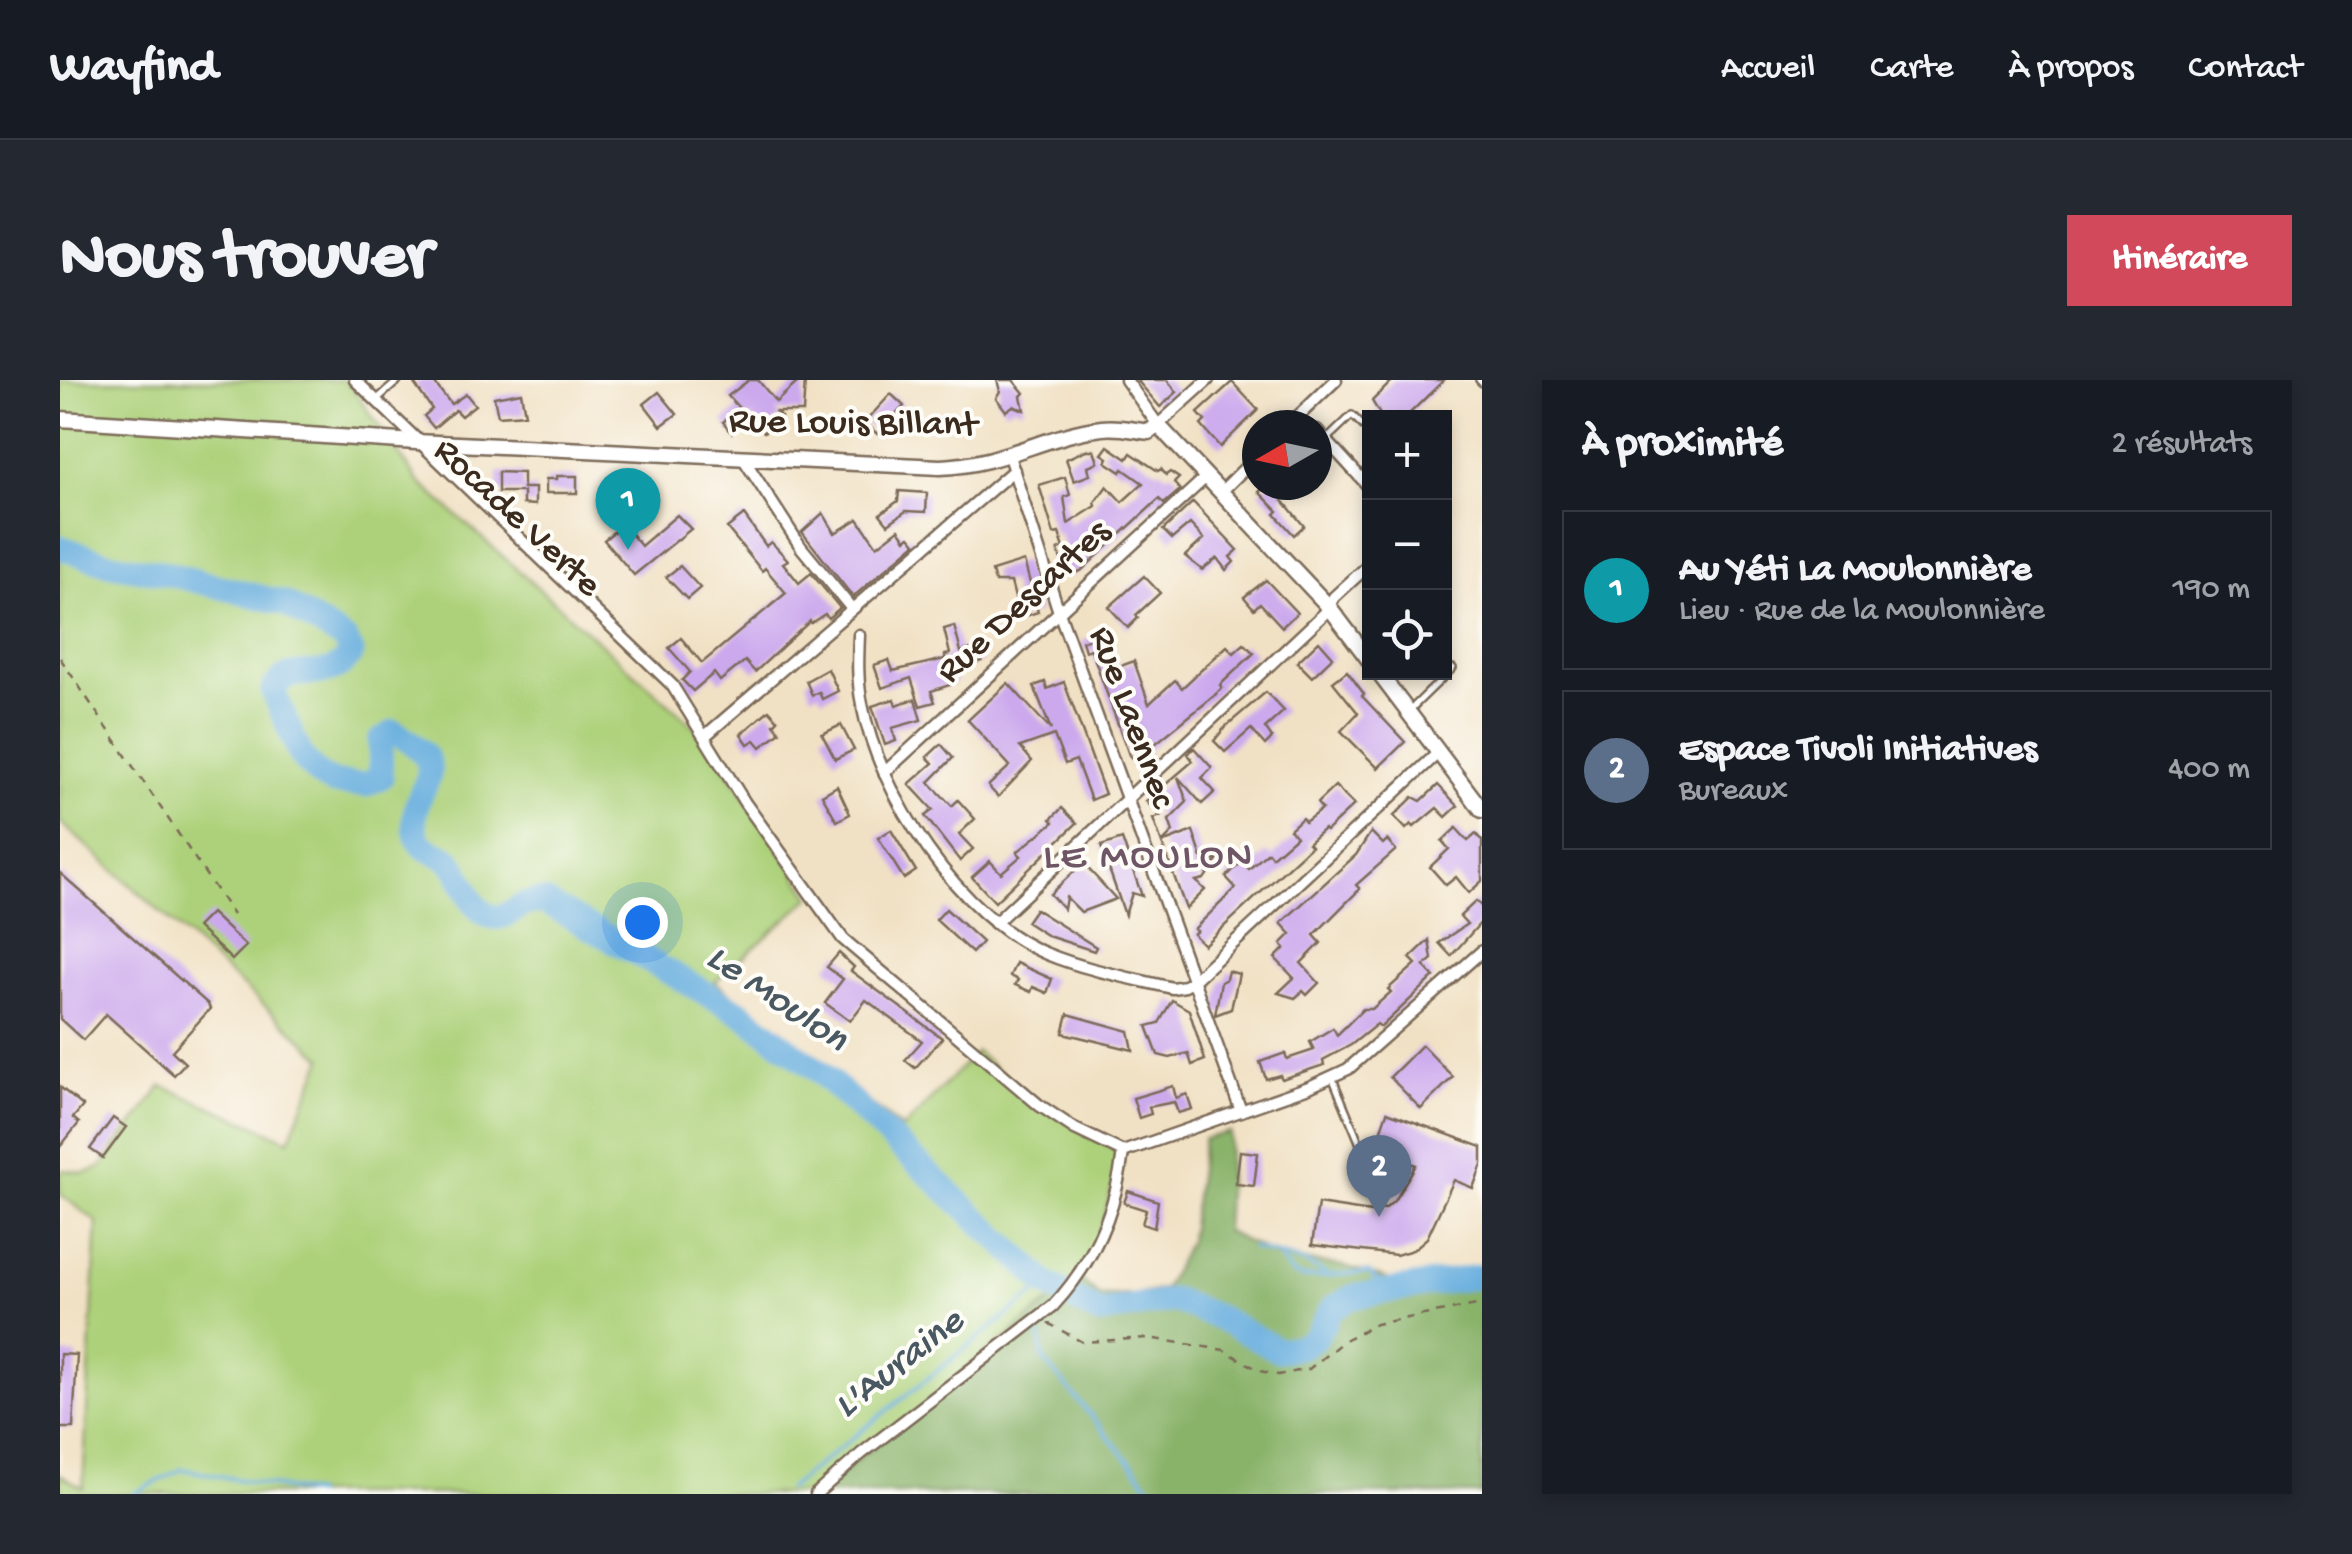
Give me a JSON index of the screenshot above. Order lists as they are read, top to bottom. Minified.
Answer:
{"streets":{"street":["Rue Louis Billant","Rue Descartes","Rue Laennec"]},"crossings":[["Rue Louis Billant","Rue Laennec"],["Rue Descartes","Rue Laennec"]],"districts":["LE MOULON"],"water":["Le Moulon","L'Auraine"],"north":"left","page":{"header":"Wayfind","nav":["Accueil","Carte","À propos","Contact"],"buttons":"Itinéraire","title":"Nous trouver","heading":["À proximité","2 résultats"],"map_buttons":["+","−"],"pins":["1","2"],"list":[{"mark":"1","name":"Au Yéti La Moulonnière","note":"Lieu · Rue de la Moulonnière","value":"190 m"},{"mark":"2","name":"Espace Tivoli Initiatives","note":"Bureaux","value":"400 m"}]}}
